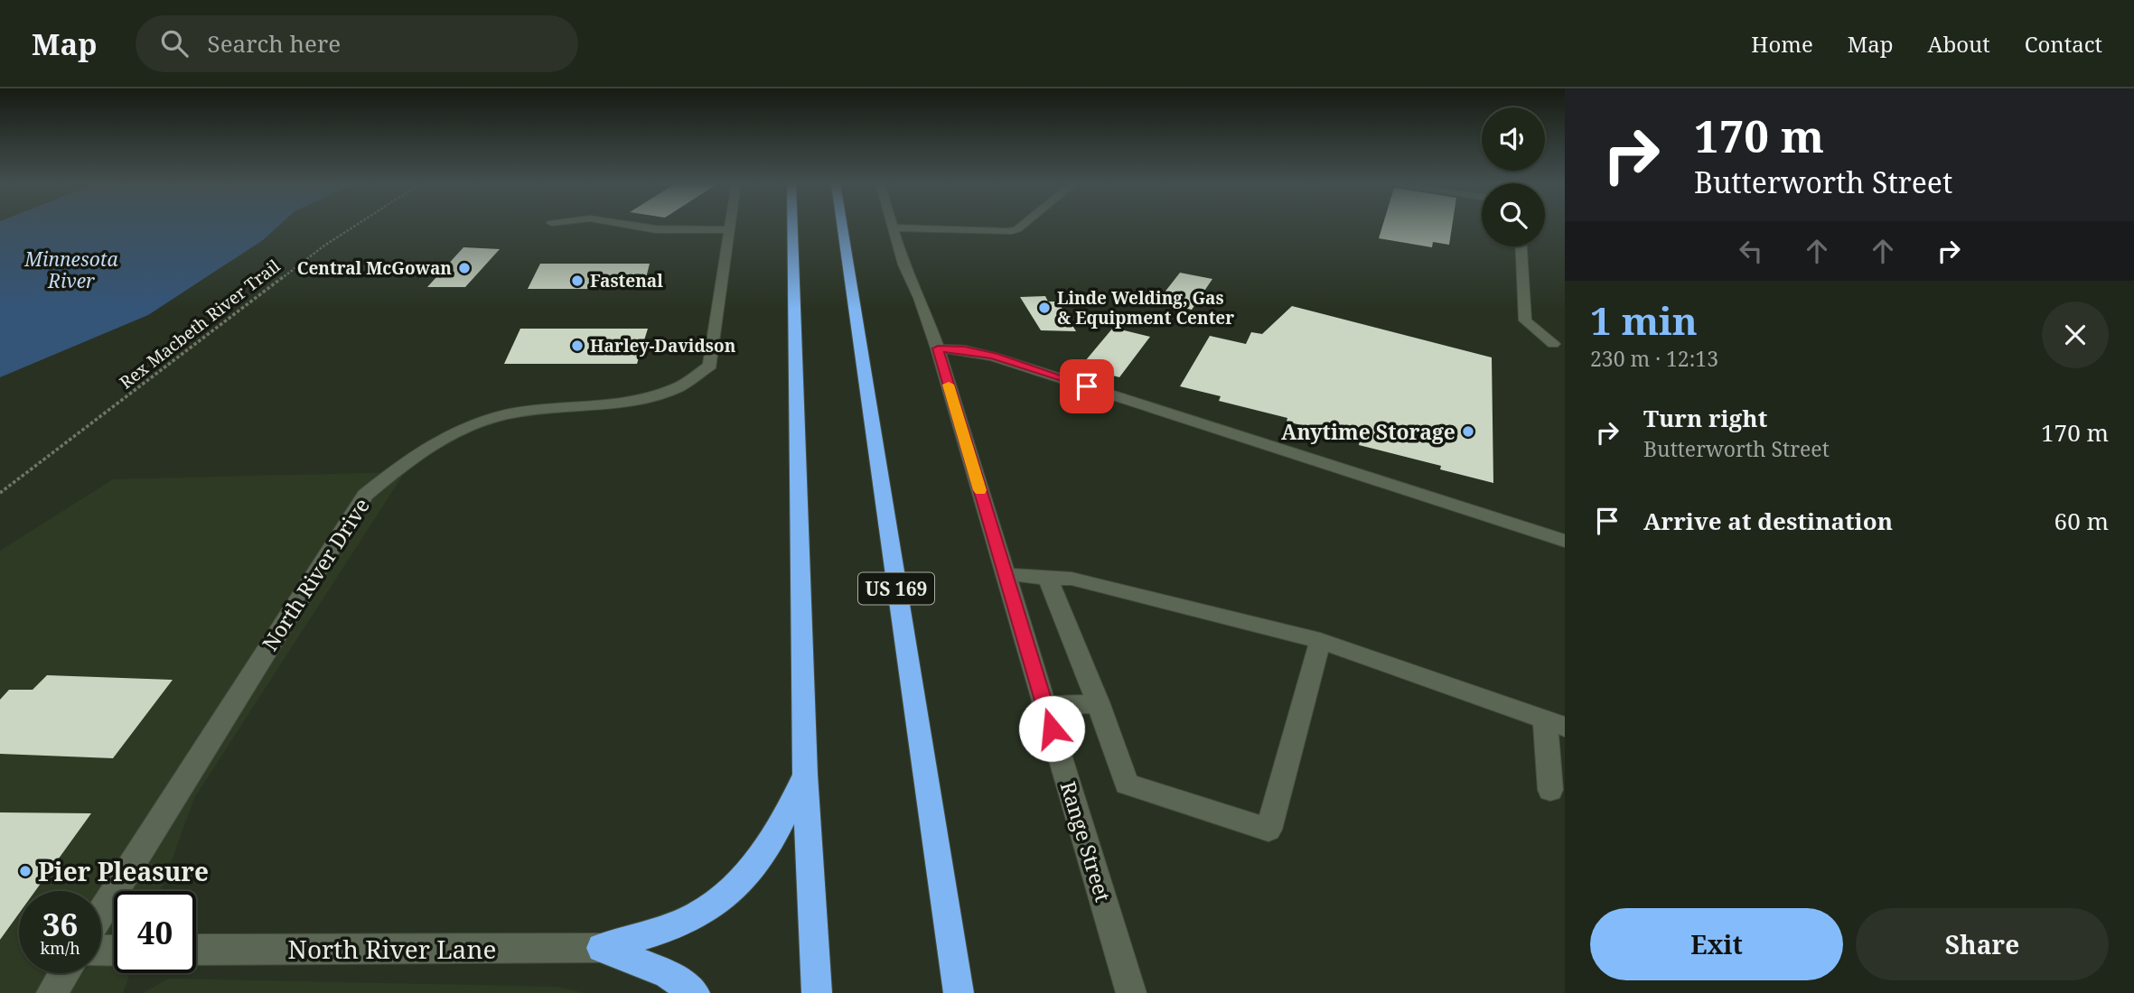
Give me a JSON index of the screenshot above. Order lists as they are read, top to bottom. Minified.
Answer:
{"streets":{"highway":["US 169"],"street":["North River Drive","Range Street","North River Lane"],"path":["Rex Macbeth River Trail"]},"water":["Minnesota River"],"places":["Central McGowan","Fastenal","Linde Welding, Gas & Equipment Center","Harley-Davidson","Anytime Storage","Pier Pleasure"],"page":{"header":"Map","search":"Search here","nav":["Home","Map","About","Contact"],"turn":["170 m","Butterworth Street"],"heading":["1 min","230 m · 12:13"],"list":[{"name":"Turn right","note":"Butterworth Street","value":"170 m"},{"name":"Arrive at destination","value":"60 m"}],"speed":"36 km/h","limit":"40","buttons":["Exit","Share"]}}
